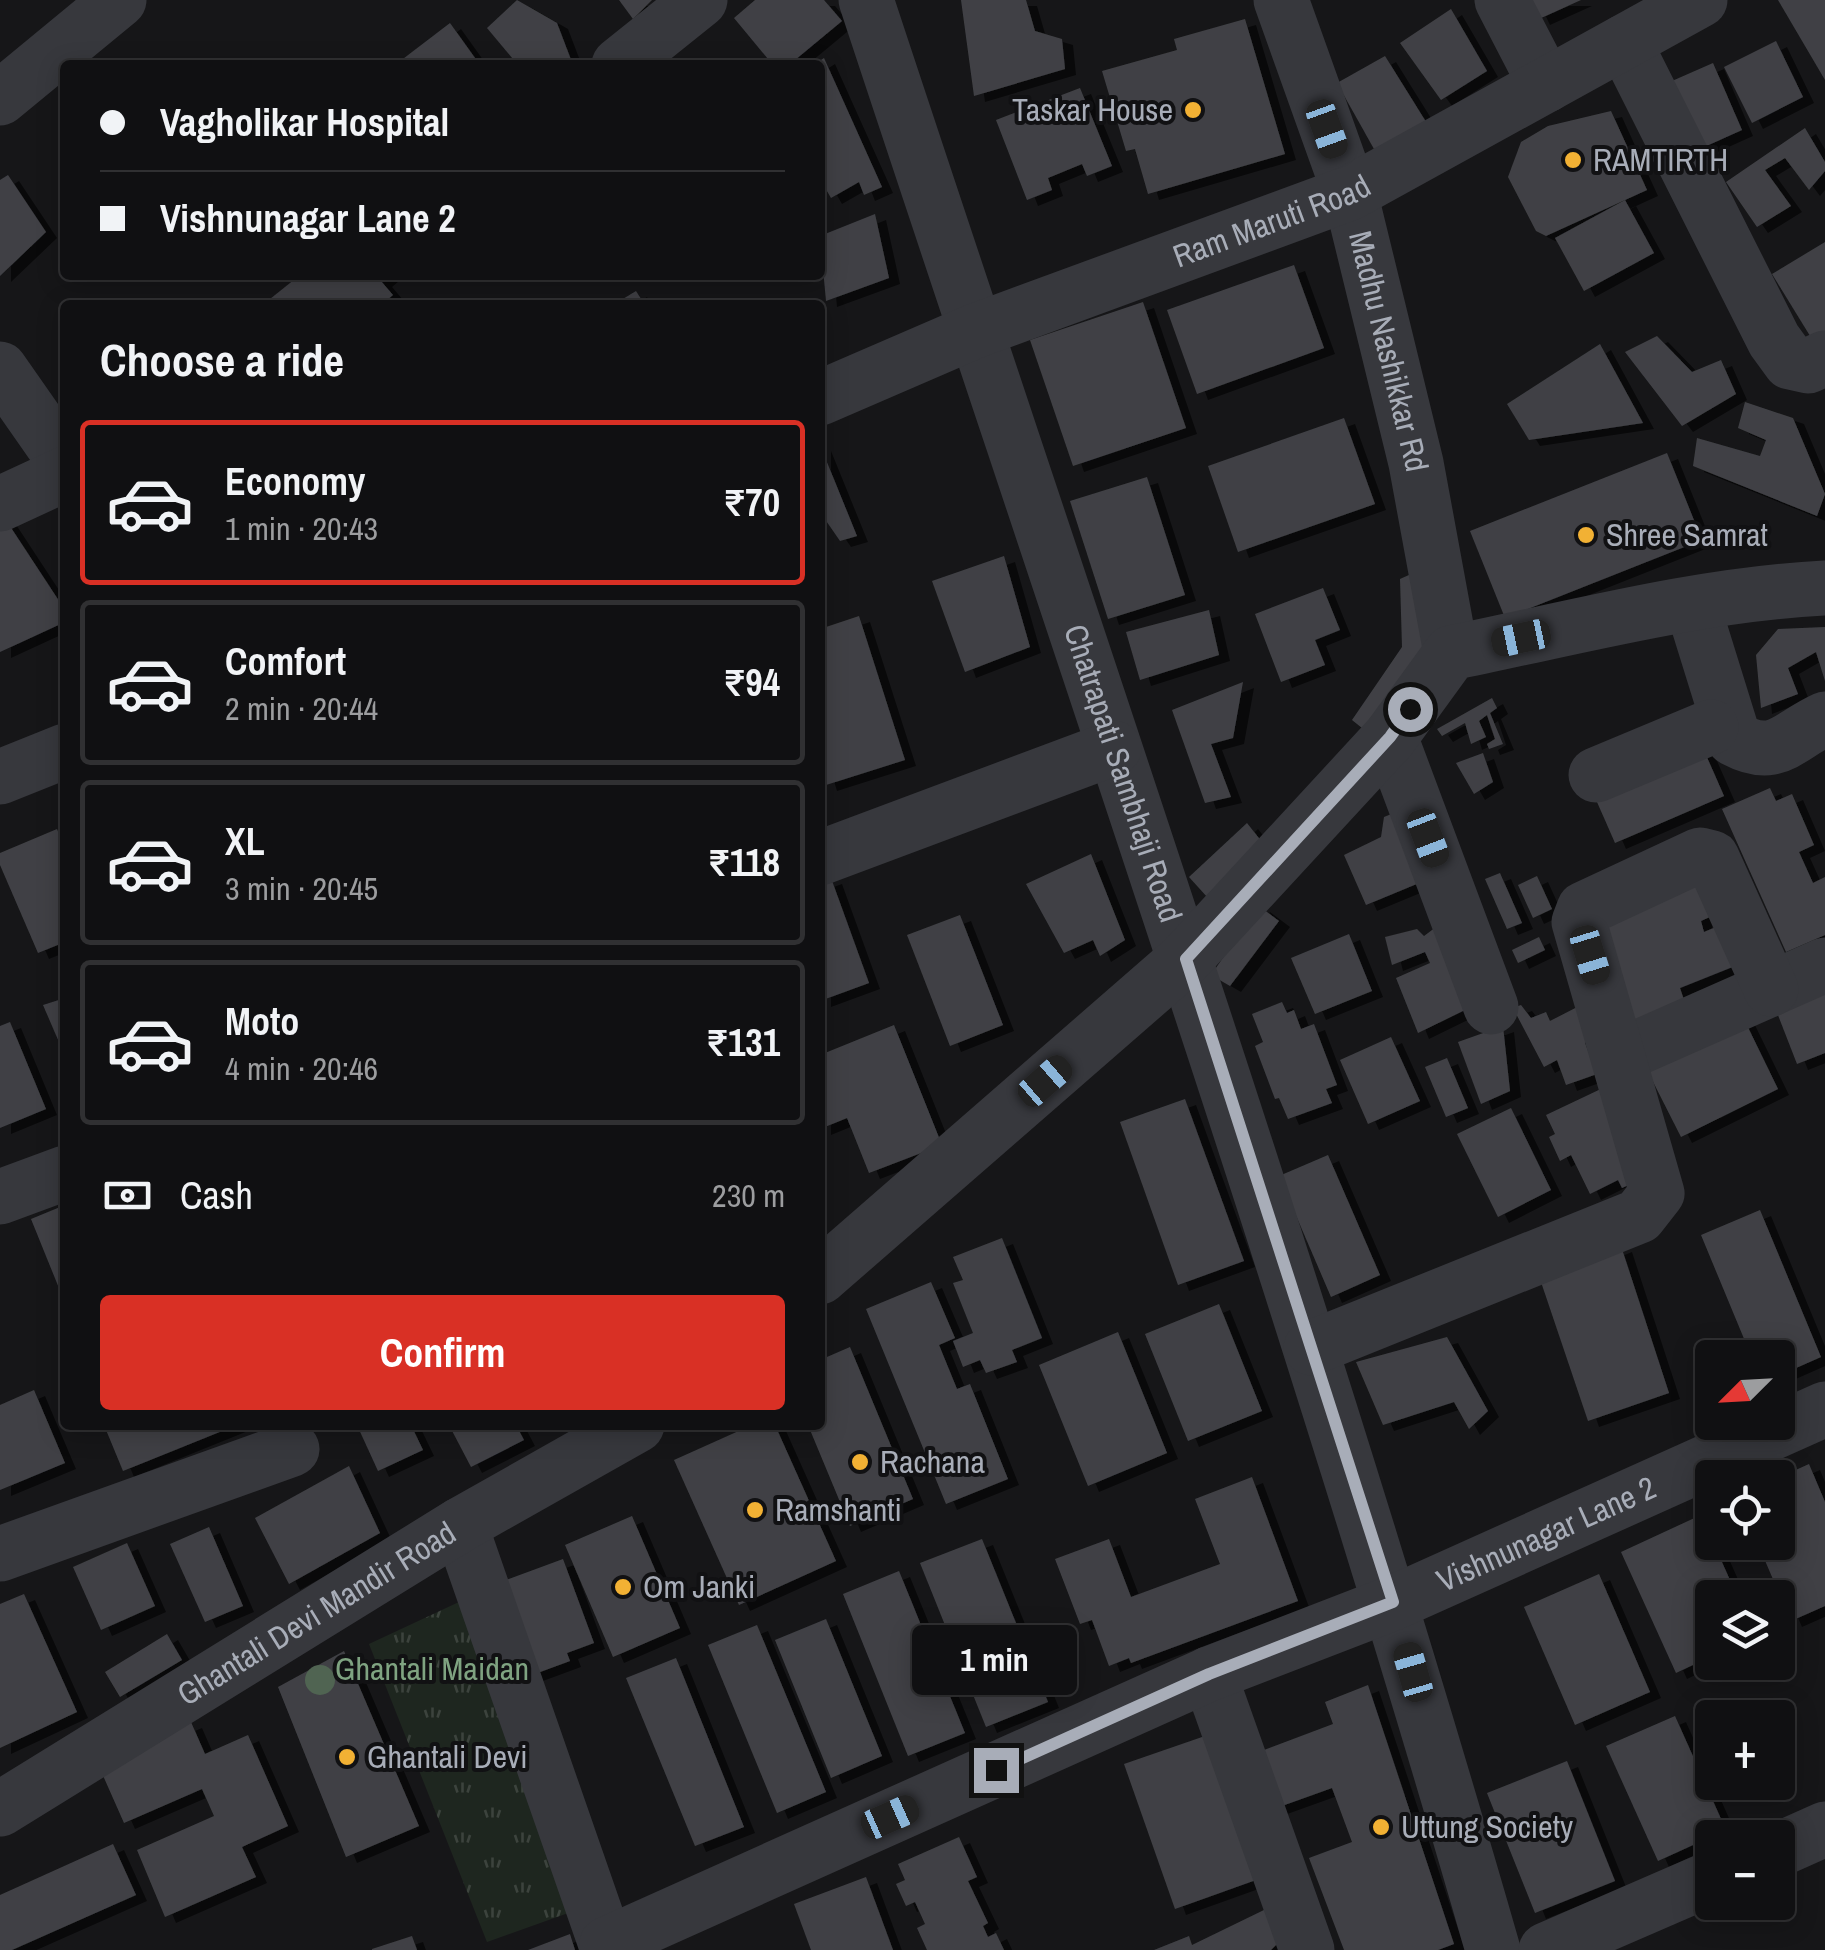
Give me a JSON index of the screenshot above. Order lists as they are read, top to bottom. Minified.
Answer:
{"streets":{"street":["Ram Maruti Road","Madhu Nashikkar Rd","Chatrapati Sambhaji Road","Vishnunagar Lane 2","Ghantali Devi Mandir Road"]},"crossings":[["Ram Maruti Road","Madhu Nashikkar Rd"],["Ram Maruti Road","Chatrapati Sambhaji Road"],["Chatrapati Sambhaji Road","Vishnunagar Lane 2"]],"parks":["Ghantali Maidan"],"places":["Taskar House","RAMTIRTH","Shree Samrat","Rachana","Ramshanti","Om Janki","Ghantali Devi","Uttung Society"],"north":"bottom left","page":{"banner":["Vagholikar Hospital","Vishnunagar Lane 2"],"heading":"Choose a ride","list":[{"name":"Economy","note":"1 min · 20:43","value":"₹70"},{"name":"Comfort","note":"2 min · 20:44","value":"₹94"},{"name":"XL","note":"3 min · 20:45","value":"₹118"},{"name":"Moto","note":"4 min · 20:46","value":"₹131"}],"pay":["Cash","230 m"],"buttons":"Confirm","map_buttons":["+","−"],"bubble":"1 min"}}
